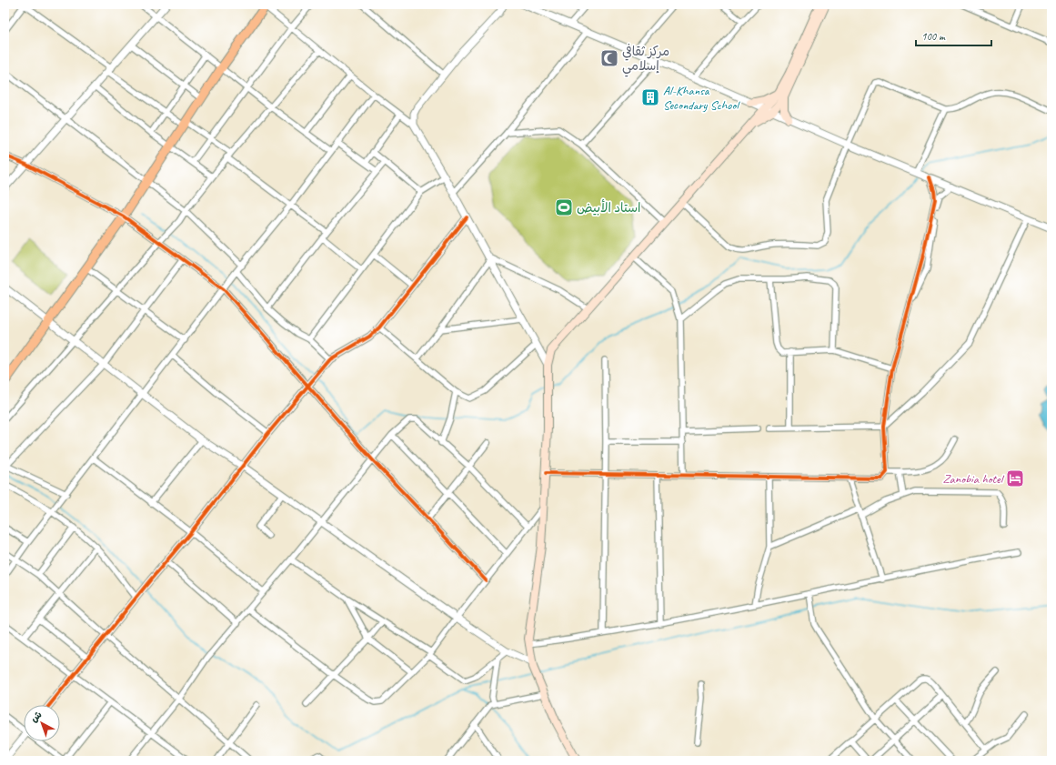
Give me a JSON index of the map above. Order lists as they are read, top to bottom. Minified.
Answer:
{"places":{"mosque":["مركز ثقافي إسلامي"],"building":["Al-Khansa Secondary School"],"sports":["استاد الأبيض"],"hotel":["Zanobia hotel"]},"scale_bar":"100 m","north":"top left"}
